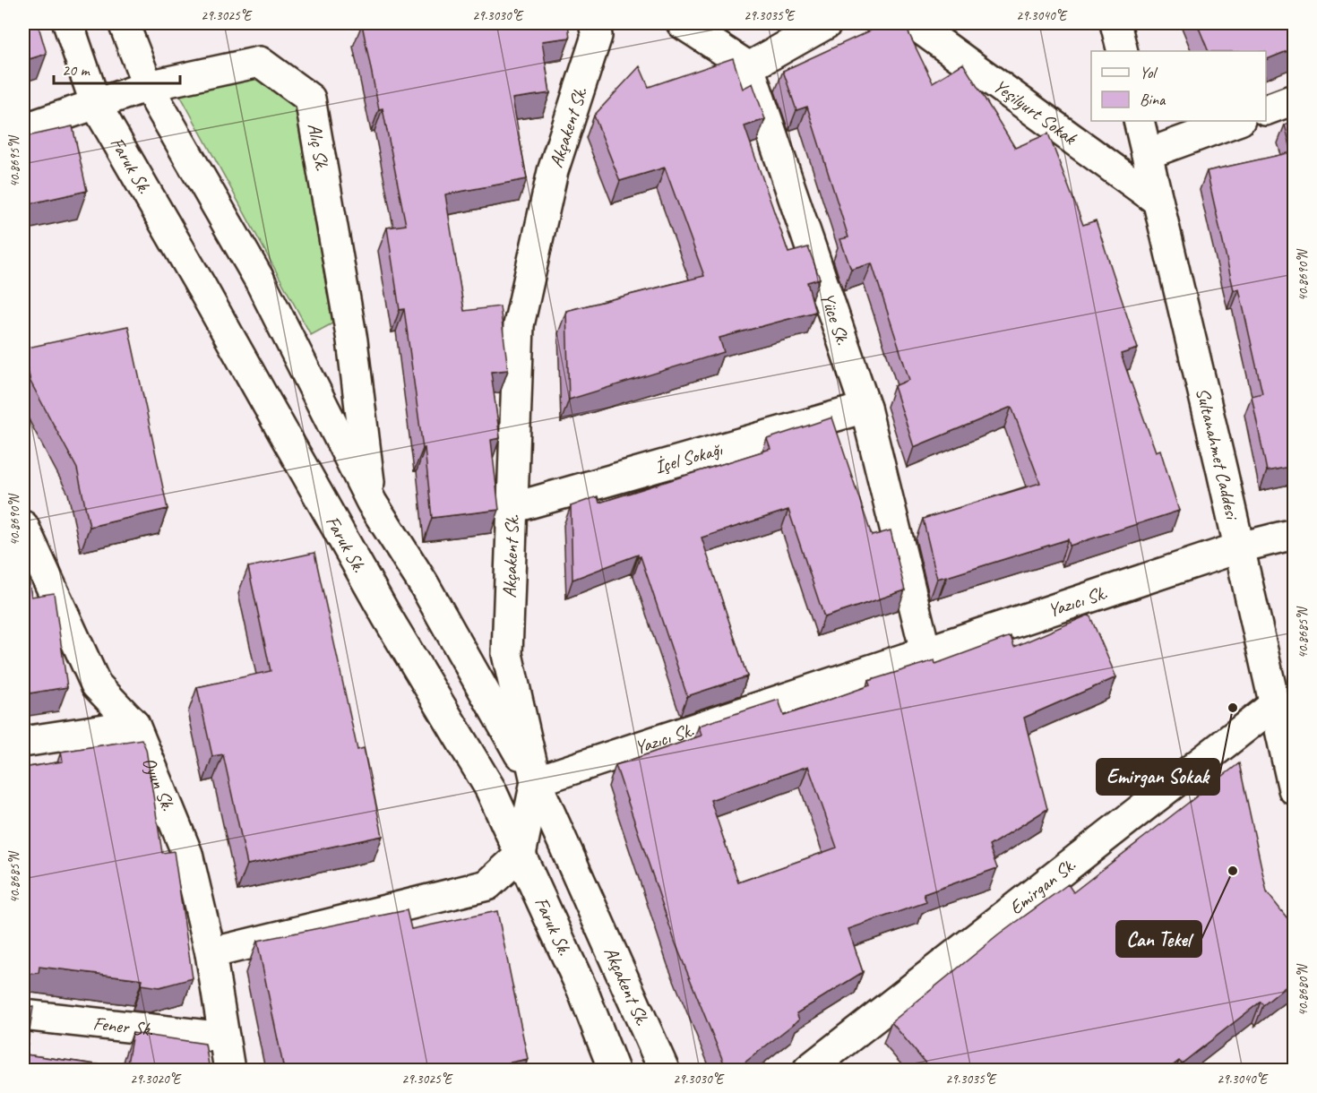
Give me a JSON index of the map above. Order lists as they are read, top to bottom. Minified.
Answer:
{"streets":{"street":["Yeşilyurt Sokak","Akçakent Sk.","Alıç Sk.","Faruk Sk.","Yüce Sk.","Sultanahmet Caddesi","İçel Sokağı","Yazıcı Sk.","Oyun Sk.","Emirgan Sk.","Fener Sk."]},"crossings":[["Yeşilyurt Sokak","Sultanahmet Caddesi"],["Akçakent Sk.","İçel Sokağı"],["Akçakent Sk.","Yazıcı Sk."],["Alıç Sk.","Faruk Sk."],["Yüce Sk.","İçel Sokağı"],["Yüce Sk.","Yazıcı Sk."],["Sultanahmet Caddesi","Yazıcı Sk."],["Sultanahmet Caddesi","Emirgan Sk."],["Oyun Sk.","Fener Sk."]],"places":["Emirgan Sokak","Can Tekel"],"legend":["Yol","Bina"],"scale_bar":"20 m","coordinates":["29.3025°E","29.3030°E","29.3035°E","29.3040°E","40.8695°N","40.8690°N","40.8685°N","40.8680°N","29.3020°E"]}
